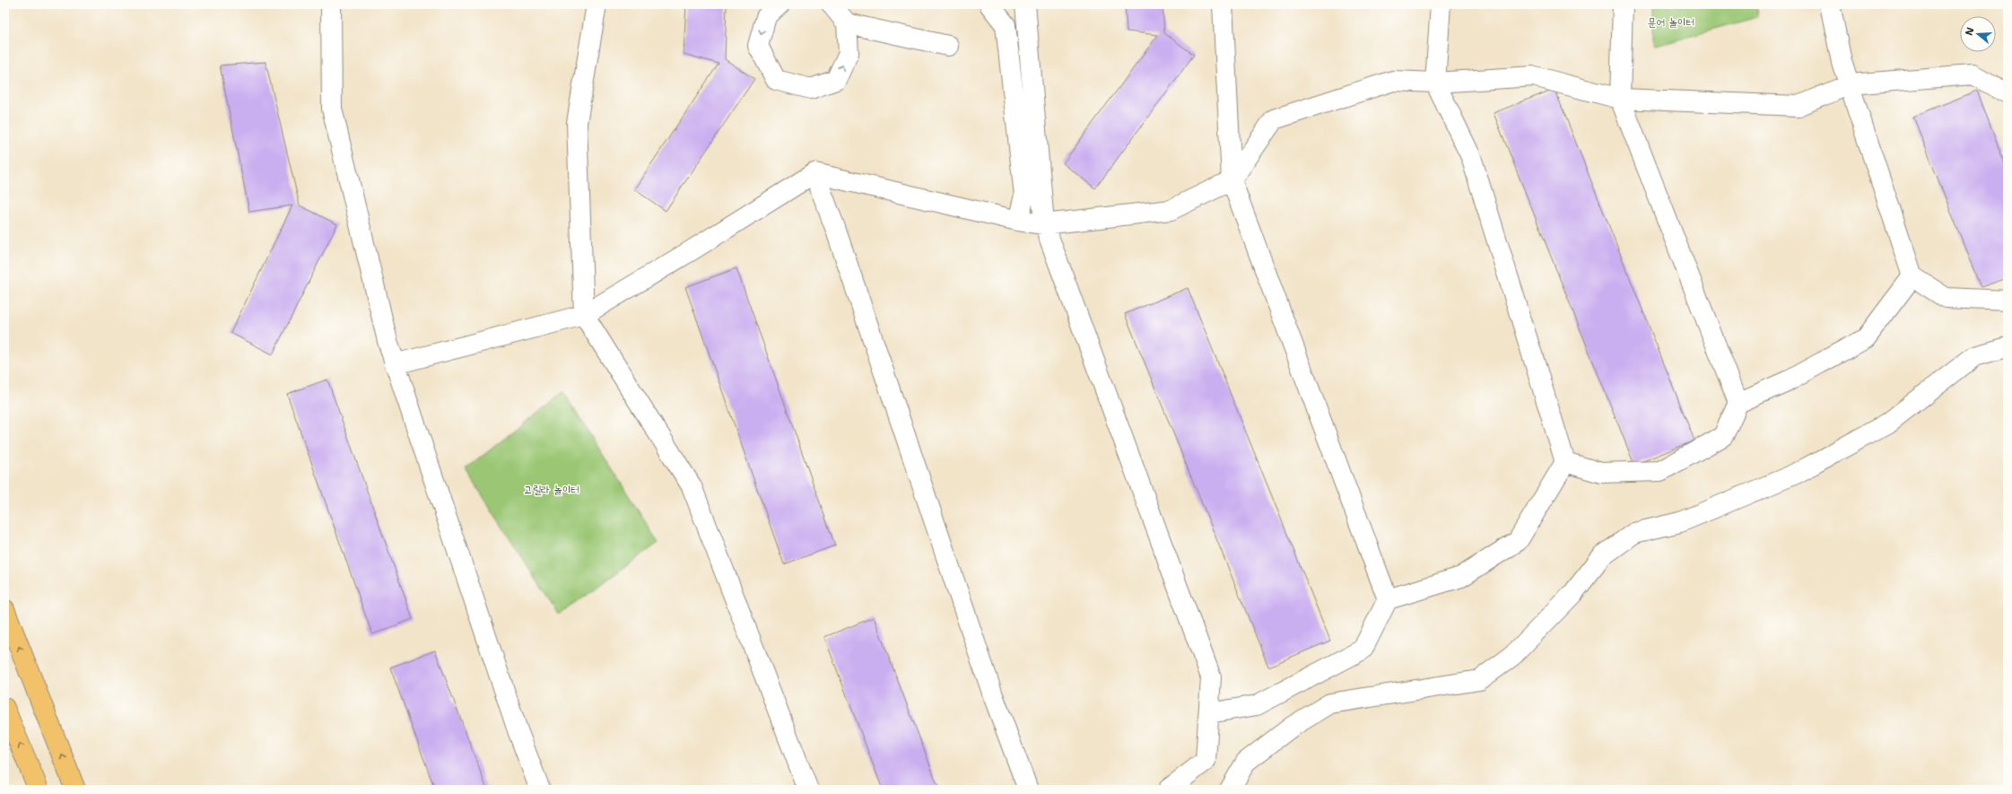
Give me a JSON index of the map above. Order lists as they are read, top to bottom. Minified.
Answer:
{"parks":["문어 놀이터","고릴라 놀이터"],"north":"left"}
